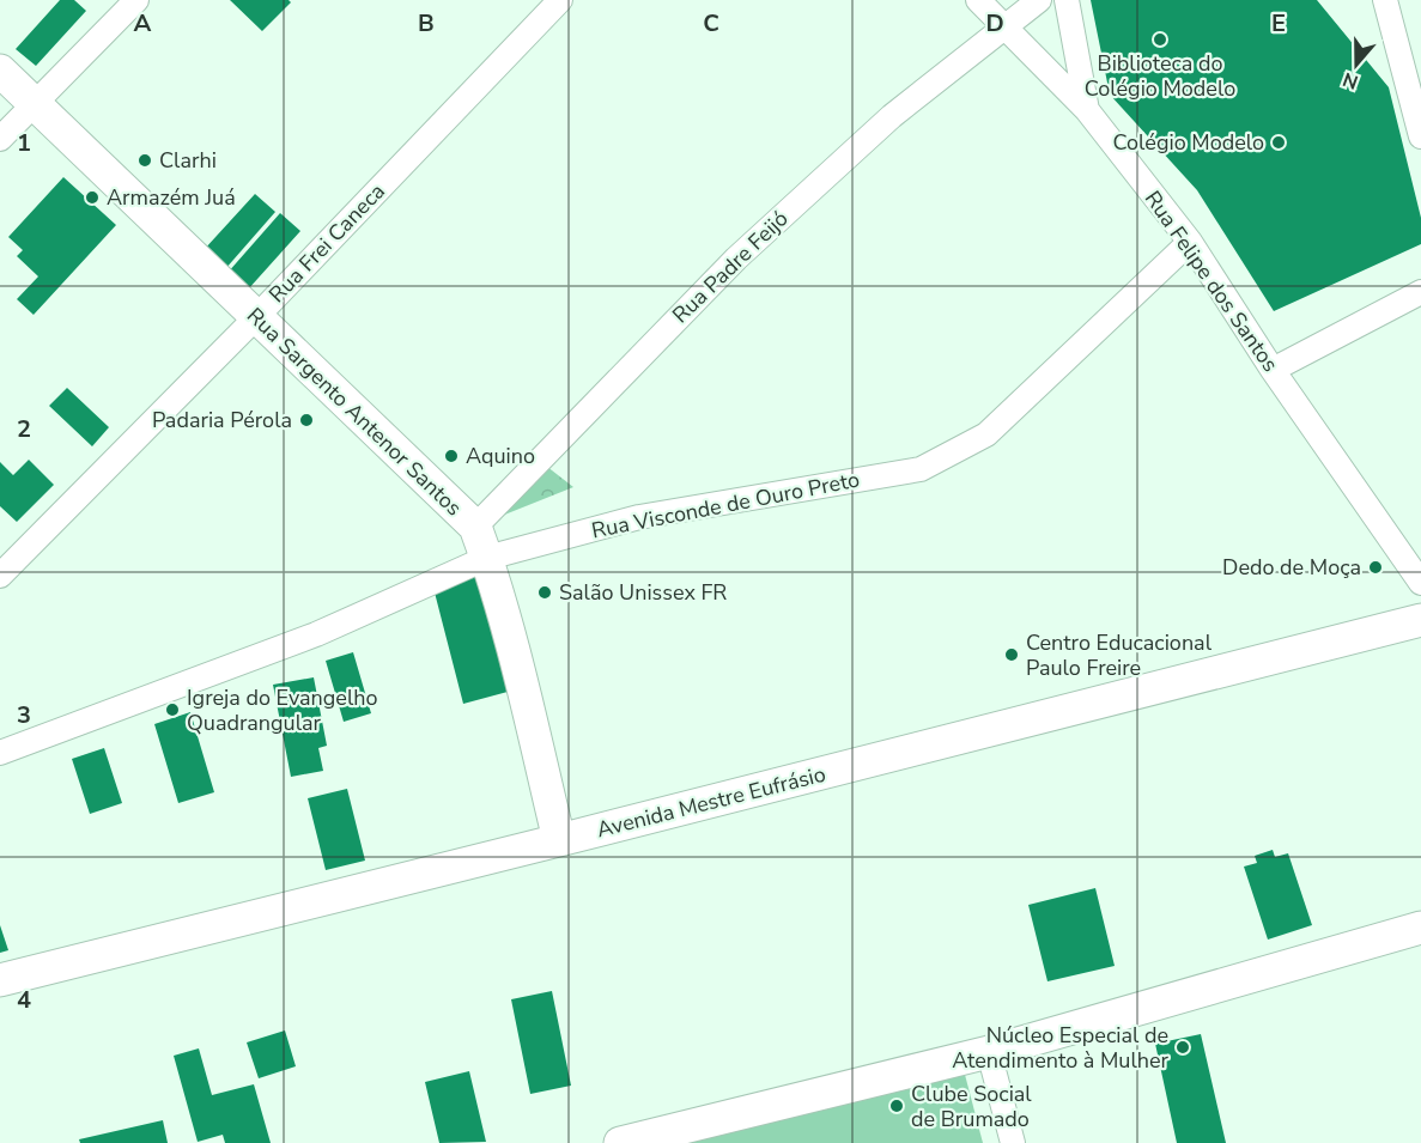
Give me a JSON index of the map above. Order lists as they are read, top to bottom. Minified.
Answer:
{"streets":{"street":["Rua Frei Caneca","Rua Padre Feijó","Rua Felipe dos Santos","Rua Sargento Antenor Santos","Rua Visconde de Ouro Preto","Avenida Mestre Eufrásio"]},"crossings":[["Rua Frei Caneca","Rua Sargento Antenor Santos"],["Rua Padre Feijó","Rua Felipe dos Santos"],["Rua Padre Feijó","Rua Sargento Antenor Santos"],["Rua Felipe dos Santos","Rua Visconde de Ouro Preto"],["Rua Sargento Antenor Santos","Rua Visconde de Ouro Preto"],["Rua Sargento Antenor Santos","Avenida Mestre Eufrásio"]],"places":["Biblioteca do Colégio Modelo","Colégio Modelo","Clarhi","Armazém Juá","Padaria Pérola","Aquino","Dedo de Moça","Salão Unissex FR","Centro Educacional Paulo Freire","Igreja do Evangelho Quadrangular","Núcleo Especial de Atendimento à Mulher","Clube Social de Brumado"],"north":"bottom","grid":{"columns":["A","B","C","D","E"],"rows":["1","2","3","4"]}}
